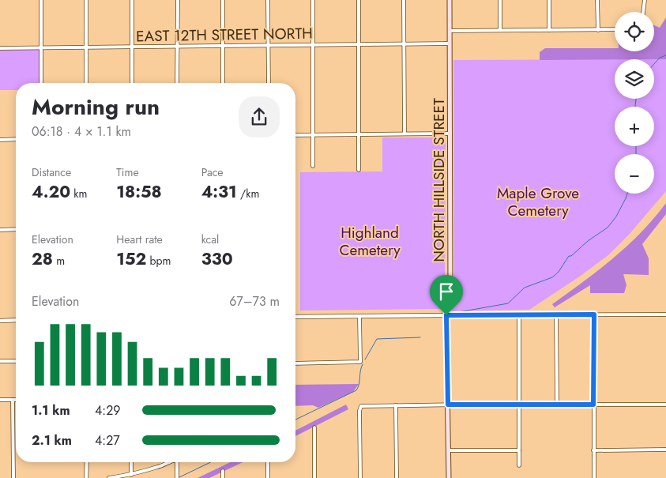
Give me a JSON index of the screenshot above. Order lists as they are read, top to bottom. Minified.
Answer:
{"streets":{"main road":["NORTH HILLSIDE STREET"],"street":["EAST 12TH STREET NORTH"]},"crossings":[["EAST 12TH STREET NORTH","NORTH HILLSIDE STREET"]],"parks":["Maple Grove Cemetery","Highland Cemetery"],"page":{"map_buttons":["+","−"],"heading":["Morning run","06:18 · 4 × 1.1 km"],"stats":[["Distance","4.20 km"],["Time","18:58"],["Pace","4:31 /km"],["Elevation","28 m"],["Heart rate","152 bpm"],["kcal","330"]],"chart":["Elevation","67–73 m"],"list":[{"name":"1.1 km","note":"4:29"},{"name":"2.1 km","note":"4:27"}]}}
